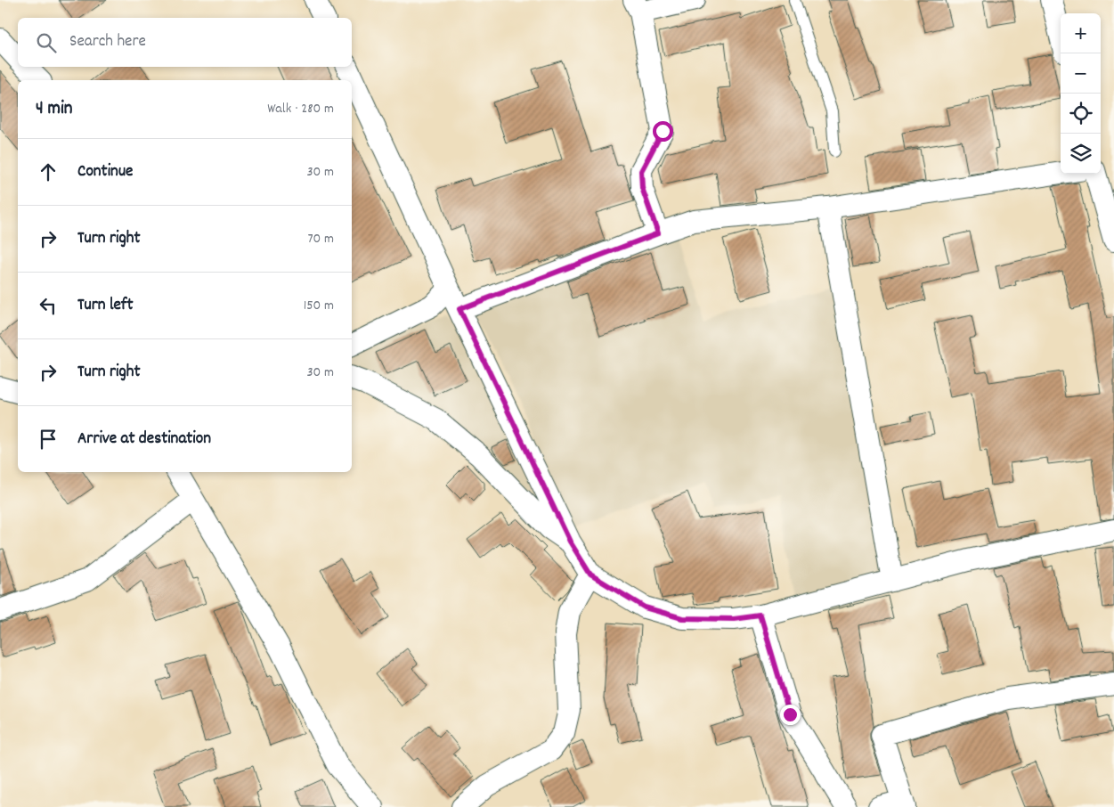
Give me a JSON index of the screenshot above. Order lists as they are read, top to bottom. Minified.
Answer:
{"page":{"map_buttons":["+","−"],"search":"Search here","heading":["4 min","Walk · 280 m"],"list":[["Continue","30 m"],["Turn right","70 m"],["Turn left","150 m"],["Turn right","30 m"],"Arrive at destination"]}}
